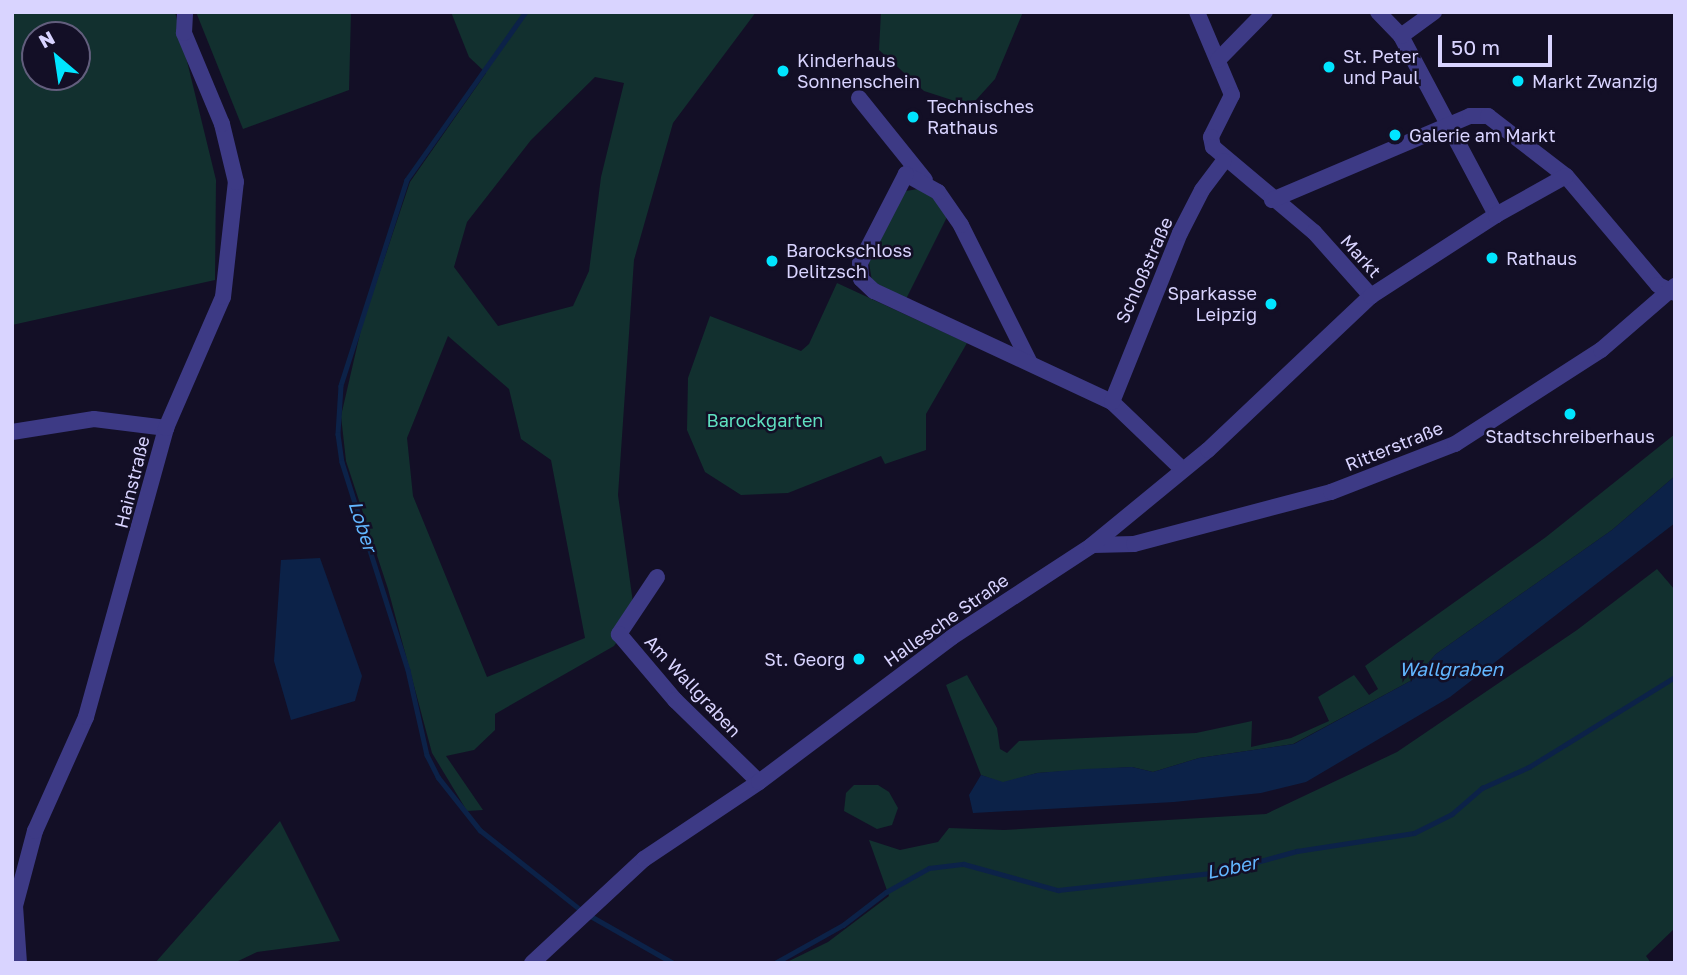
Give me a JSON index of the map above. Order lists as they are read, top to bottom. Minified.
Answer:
{"streets":{"street":["Markt","Schloßstraße","Ritterstraße","Hainstraße","Hallesche Straße","Am Wallgraben"]},"crossings":[["Markt","Schloßstraße"],["Markt","Hallesche Straße"],["Ritterstraße","Hallesche Straße"],["Hallesche Straße","Am Wallgraben"]],"water":["Lober","Wallgraben"],"parks":["Barockgarten"],"places":["St. Peter und Paul","Kinderhaus Sonnenschein","Markt Zwanzig","Technisches Rathaus","Galerie am Markt","Rathaus","Barockschloss Delitzsch","Sparkasse Leipzig","Stadtschreiberhaus","St. Georg"],"scale_bar":"50 m","north":"top left"}
